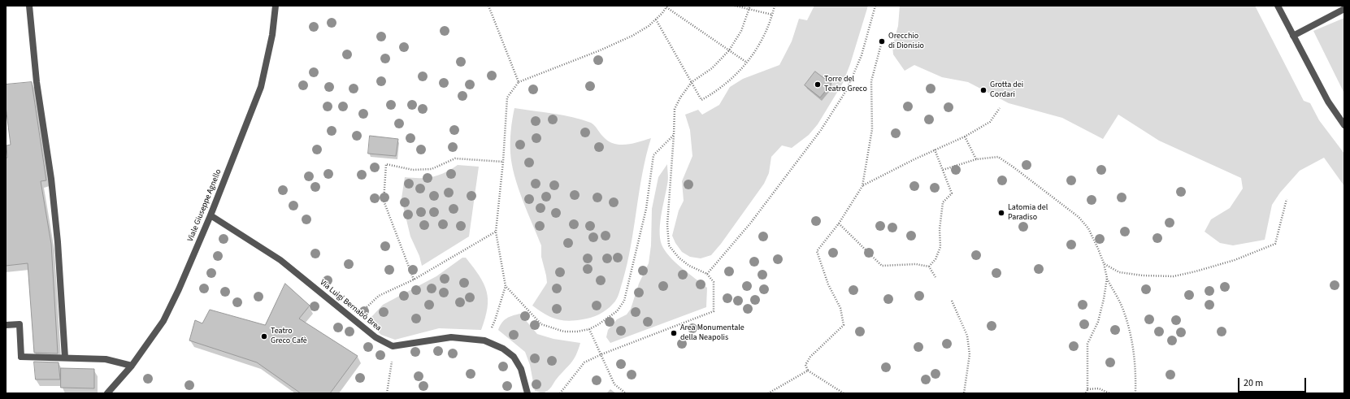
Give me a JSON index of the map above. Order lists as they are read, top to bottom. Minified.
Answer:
{"streets":{"street":["Viale Giuseppe Agnello","Via Luigi Bernabò Brea"]},"crossings":[["Viale Giuseppe Agnello","Via Luigi Bernabò Brea"]],"places":["Orecchio di Dionisio","Torre del Teatro Greco","Grotta dei Cordari","Latomia del Paradiso","Area Monumentale della Neapolis","Teatro Greco Cafè"],"scale_bar":"20 m"}
